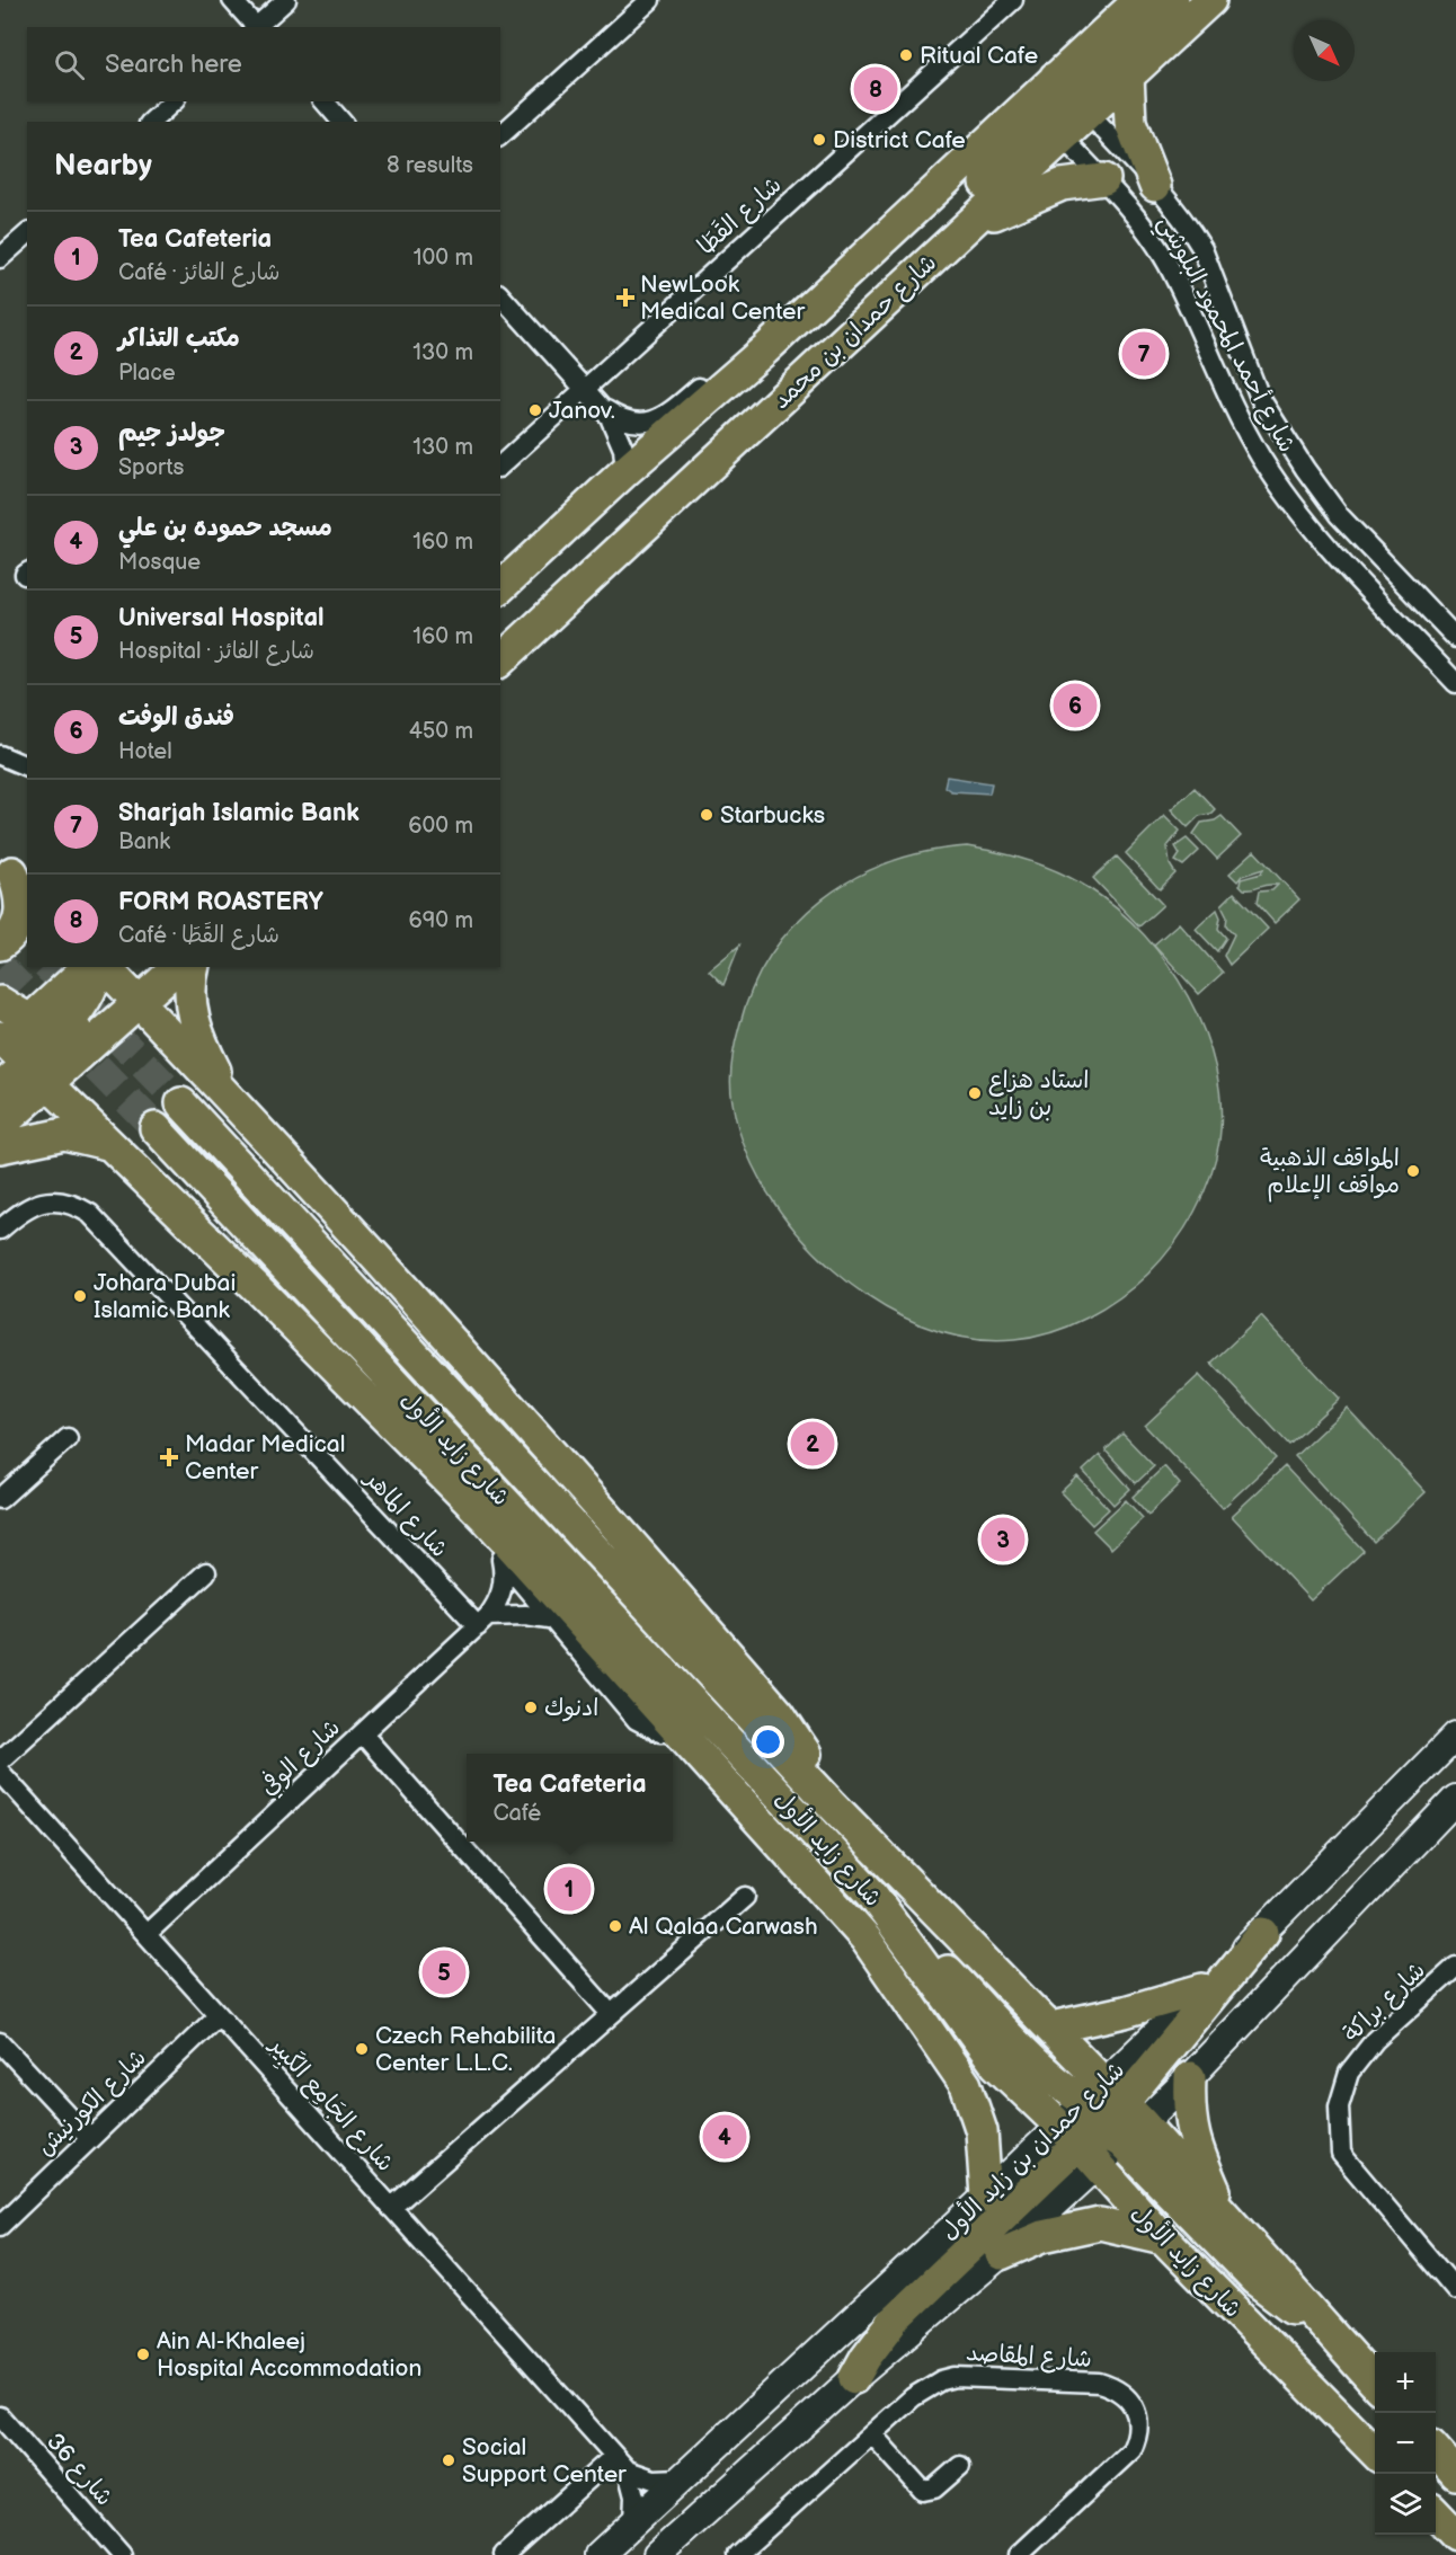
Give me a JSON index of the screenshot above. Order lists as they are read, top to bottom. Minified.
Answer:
{"streets":{"main road":["شارع حمدان بن محمد","شارع زايد الأول","شارع حمدان بن زايد الأول"],"street":["شارع القَطَا","شارع أحمد المحمود البلوشي","شارع الماهر","شارع الوفي","شارع براكة","شارع الكورنيش","شارع الجَامِع الكَبِير","شارع المقاصد","شارع 36"]},"crossings":[["شارع حمدان بن محمد","شارع أحمد المحمود البلوشي"],["شارع زايد الأول","شارع حمدان بن زايد الأول"],["شارع الماهر","شارع الوفي"],["شارع الوفي","شارع الجَامِع الكَبِير"],["شارع الكورنيش","شارع الجَامِع الكَبِير"],["شارع الجَامِع الكَبِير","شارع حمدان بن زايد الأول"]],"places":{"other":["Ritual Cafe","District Cafe","Janov.","Starbucks","استاد هزاع بن زايد","المواقف الذهبية مواقف الإعلام","Johara Dubai Islamic Bank","ادنوك","Al Qalaa Carwash","Czech Rehabilita Center L.L.C.","Ain Al-Khaleej Hospital Accommodation","Social Support Center"],"health":["NewLook Medical Center","Madar Medical Center"]},"north":"bottom right","page":{"search":"Search here","pins":["8","7","6","2","3","1","5","4"],"heading":["Nearby","8 results"],"list":[{"mark":"1","name":"Tea Cafeteria","note":"Café · شارع الفائز","value":"100 m"},{"mark":"2","name":"مكتب التذاكر","note":"Place","value":"130 m"},{"mark":"3","name":"جولدز جيم","note":"Sports","value":"130 m"},{"mark":"4","name":"مسجد حموده بن علي","note":"Mosque","value":"160 m"},{"mark":"5","name":"Universal Hospital","note":"Hospital · شارع الفائز","value":"160 m"},{"mark":"6","name":"فندق الوفت","note":"Hotel","value":"450 m"},{"mark":"7","name":"Sharjah Islamic Bank","note":"Bank","value":"600 m"},{"mark":"8","name":"FORM ROASTERY","note":"Café · شارع القَطَا","value":"690 m"}],"popup":["Tea Cafeteria","Café"],"map_buttons":["+","−"]}}
